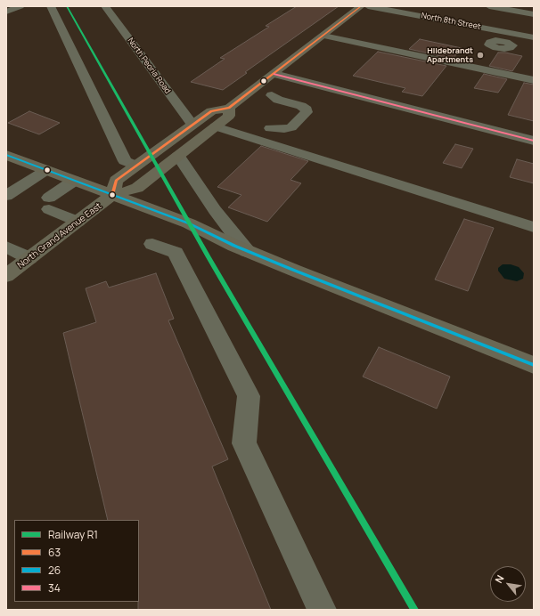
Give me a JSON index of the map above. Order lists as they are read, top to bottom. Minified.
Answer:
{"streets":{"main road":["North Grand Avenue East"],"street":["North 8th Street","North Peoria Road"]},"crossings":[["North Peoria Road","North Grand Avenue East"]],"places":["Hildebrandt Apartments"],"lines":["rail line R1","transit line 63","transit line 34","transit line 26"],"legend":["Railway R1","63","26","34"],"north":"top left"}
